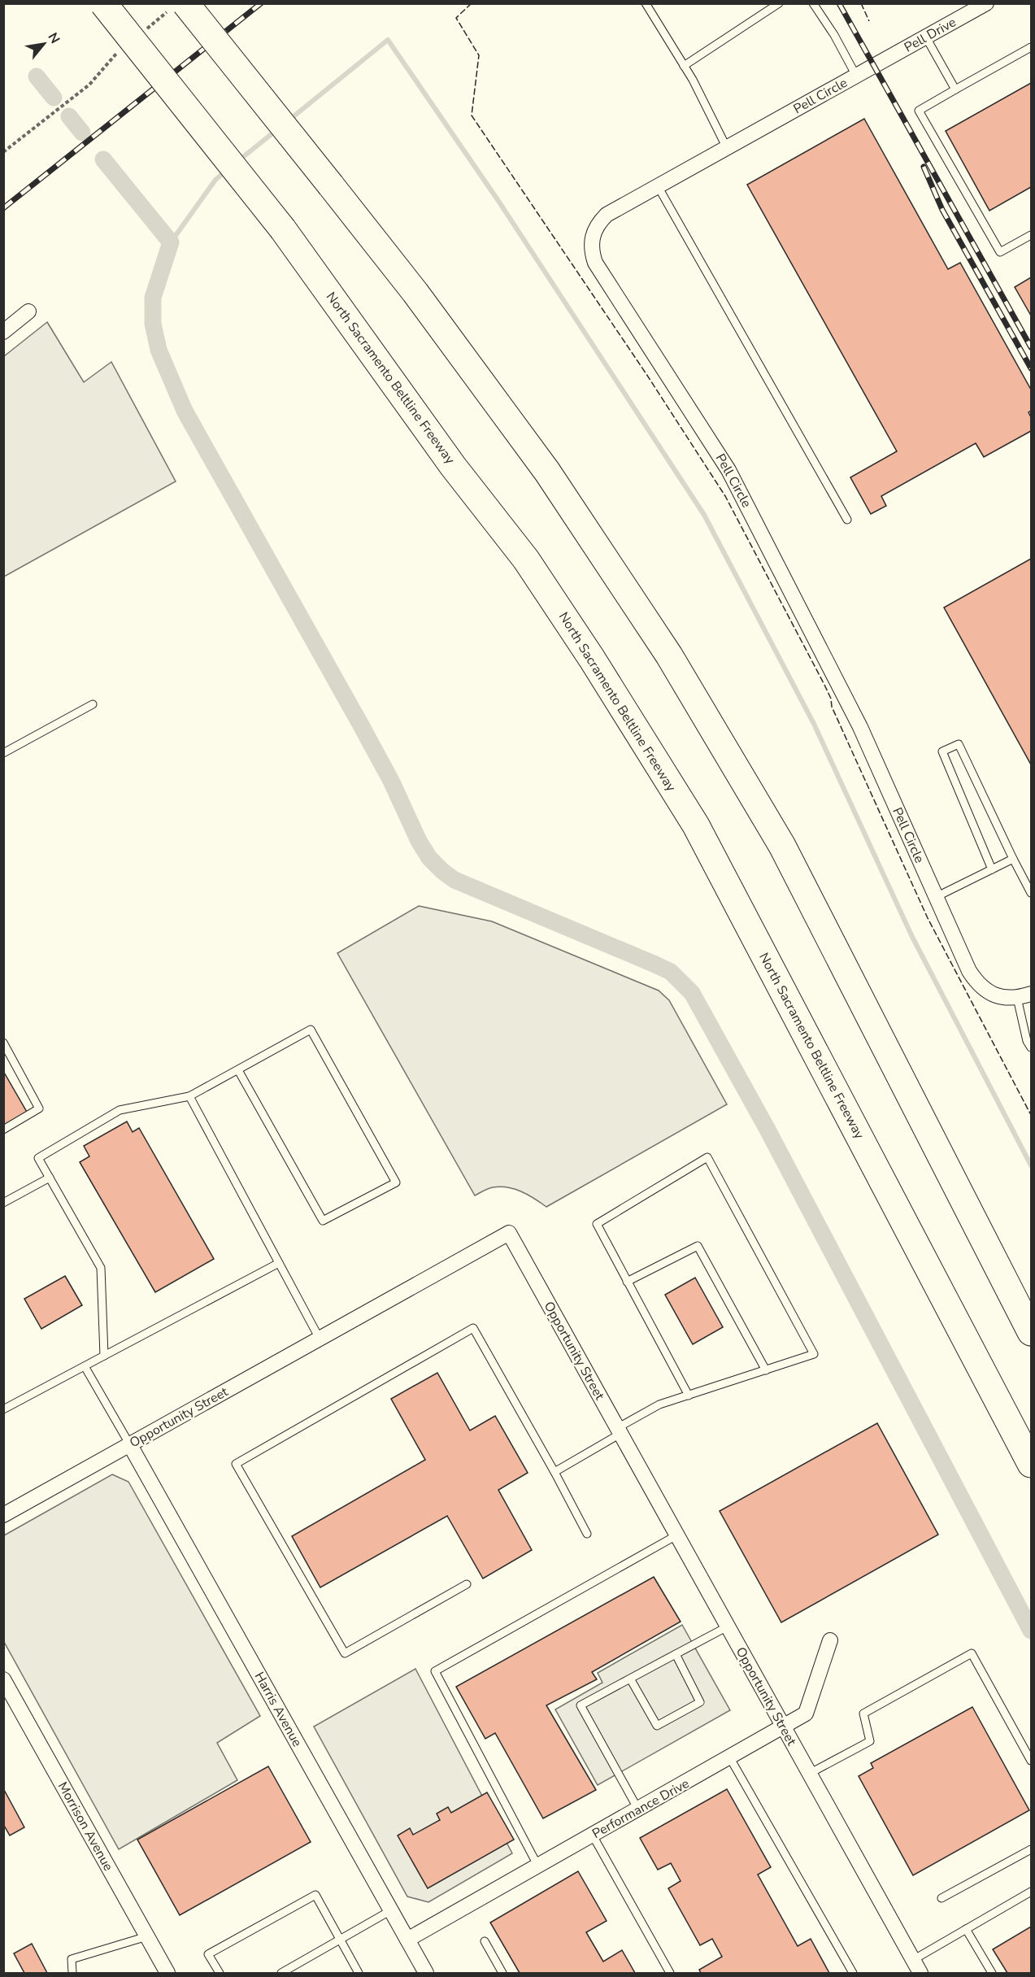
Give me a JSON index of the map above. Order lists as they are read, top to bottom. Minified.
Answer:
{"streets":{"highway":["North Sacramento Beltline Freeway"],"street":["Pell Drive","Pell Circle","Opportunity Street","Harris Avenue","Performance Drive","Morrison Avenue"]},"crossings":[["Pell Drive","Pell Circle"],["Opportunity Street","Harris Avenue"],["Opportunity Street","Performance Drive"],["Harris Avenue","Performance Drive"]],"north":"top right"}
